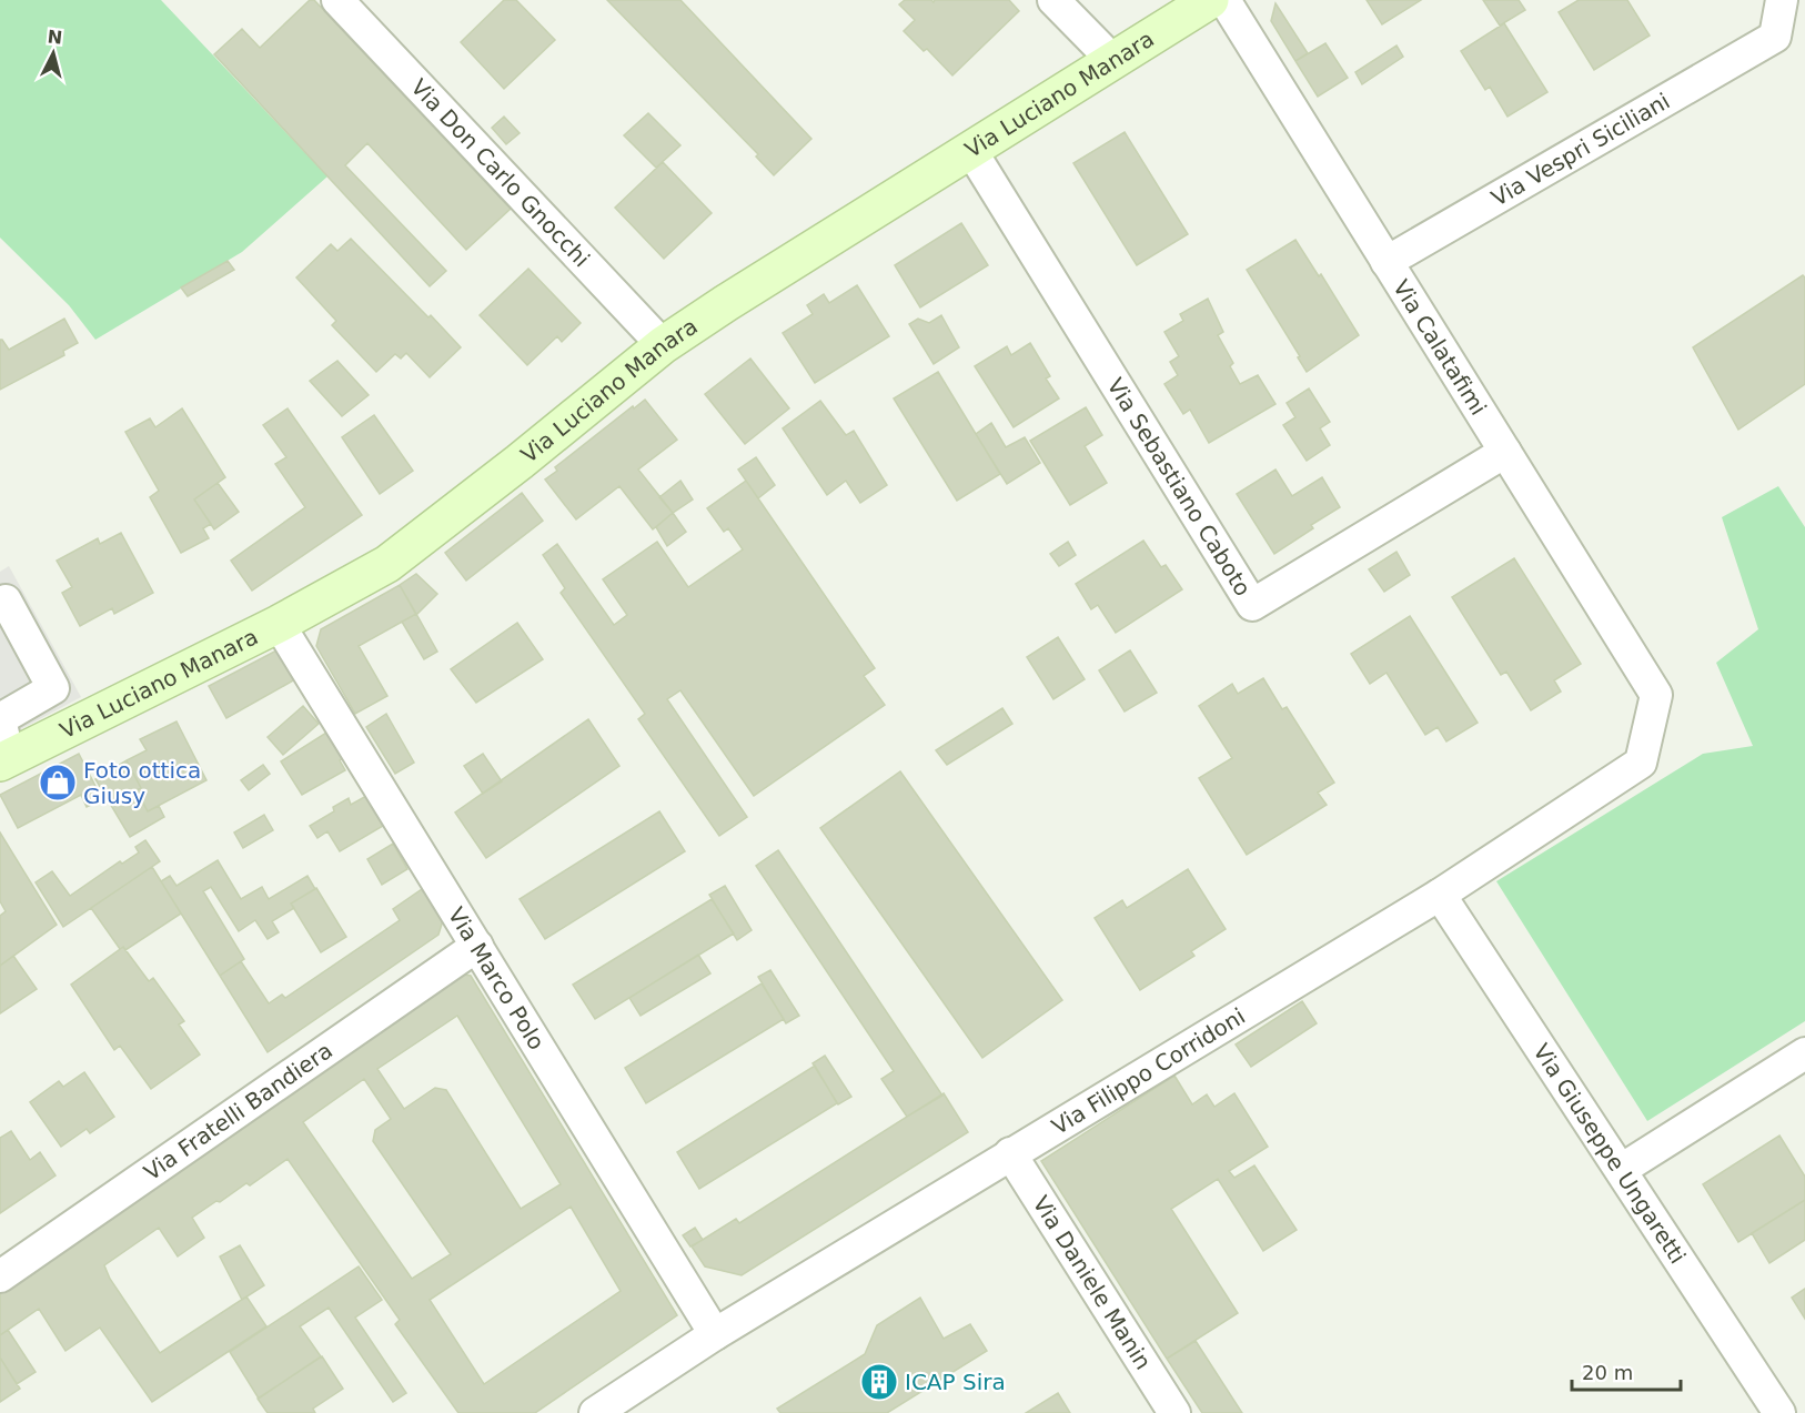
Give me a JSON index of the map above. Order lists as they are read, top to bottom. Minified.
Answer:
{"streets":{"main road":["Via Luciano Manara"],"street":["Via Vespri Siciliani","Via Don Carlo Gnocchi","Via Calatafimi","Via Sebastiano Caboto","Via Marco Polo","Via Filippo Corridoni","Via Fratelli Bandiera","Via Giuseppe Ungaretti","Via Daniele Manin"]},"crossings":[["Via Luciano Manara","Via Don Carlo Gnocchi"],["Via Luciano Manara","Via Sebastiano Caboto"],["Via Luciano Manara","Via Marco Polo"],["Via Vespri Siciliani","Via Calatafimi"],["Via Calatafimi","Via Sebastiano Caboto"],["Via Calatafimi","Via Filippo Corridoni"],["Via Marco Polo","Via Filippo Corridoni"],["Via Marco Polo","Via Fratelli Bandiera"],["Via Filippo Corridoni","Via Giuseppe Ungaretti"],["Via Filippo Corridoni","Via Daniele Manin"]],"places":{"shop":["Foto ottica Giusy"],"building":["ICAP Sira"]},"scale_bar":"20 m","north":"top"}
